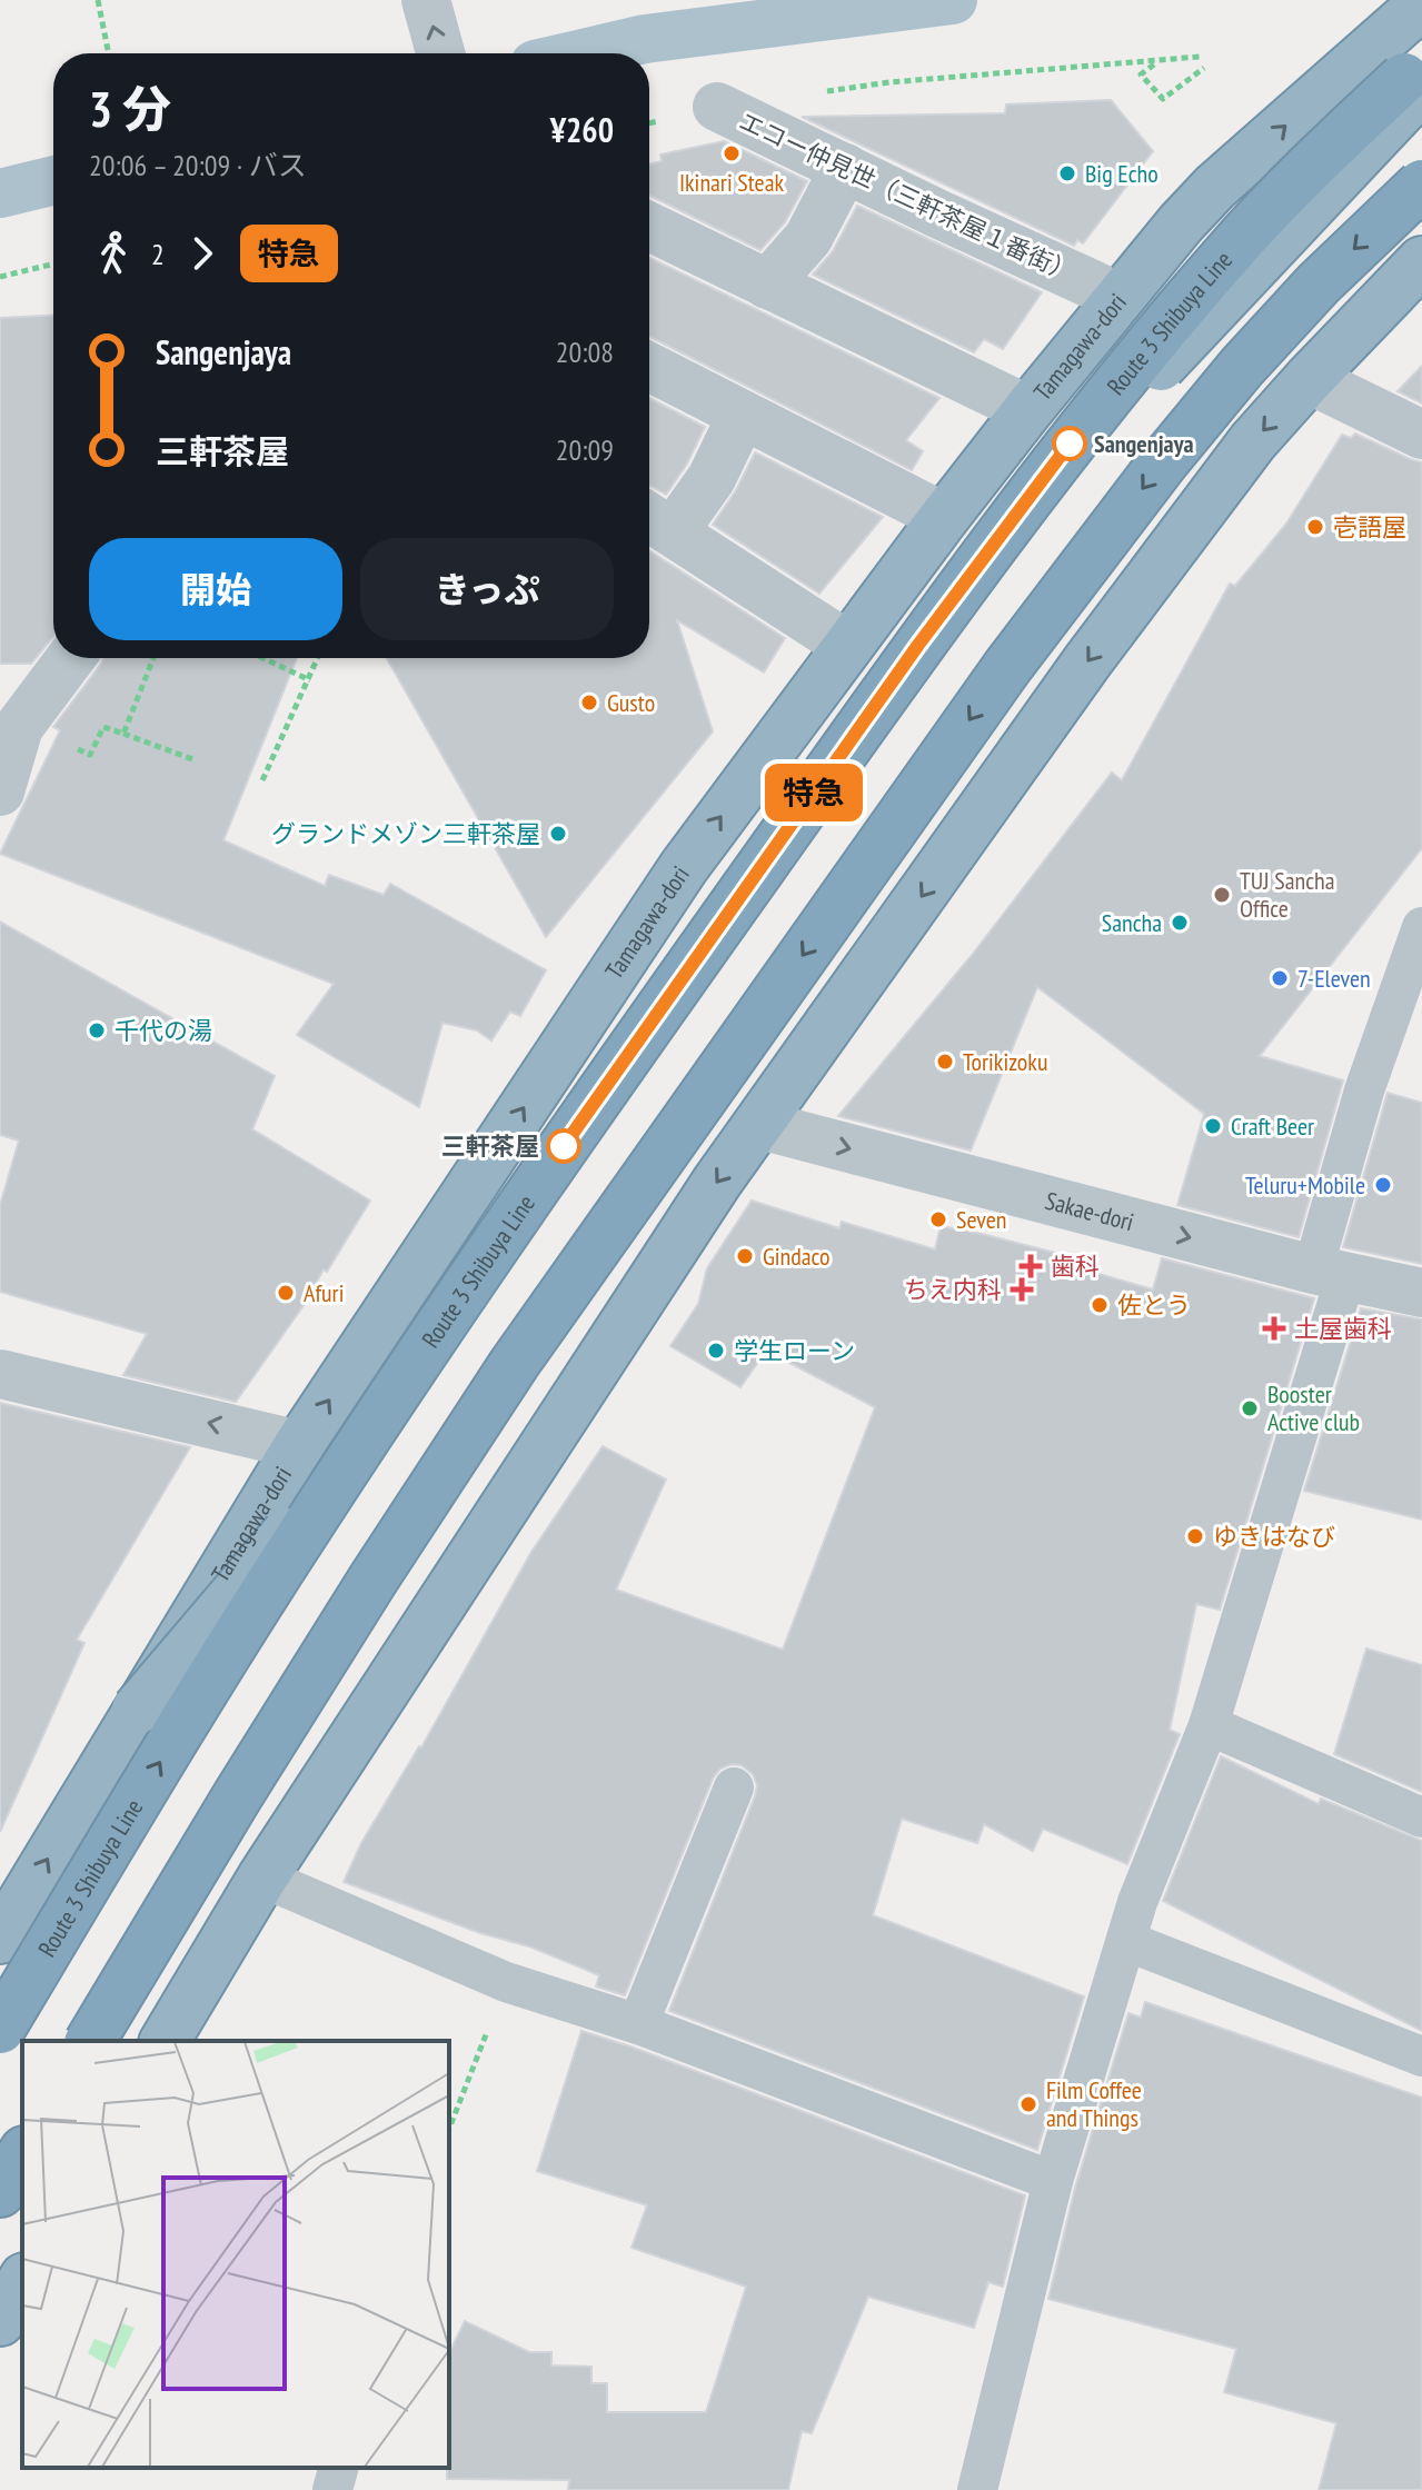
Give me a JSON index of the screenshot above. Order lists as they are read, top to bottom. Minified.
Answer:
{"streets":{"highway":["Route 3 Shibuya Line","Tamagawa-dori"],"street":["エコー仲見世（三軒茶屋１番街）","Sakae-dori"]},"one_way":["Sakae-dori"],"places":{"other":["Ikinari Steak","Big Echo","Sangenjaya","壱語屋","Gusto","グランドメゾン三軒茶屋","TUJ Sancha Office","Sancha","7-Eleven","千代の湯","Torikizoku","Craft Beer","三軒茶屋","Teluru+Mobile","Seven","Gindaco","Afuri","佐とう","学生ローン","Booster Active club","ゆきはなび","Film Coffee and Things"],"health":["歯科","ちえ内科","土屋歯科"]},"lines":["bus line 特急"],"page":{"on_map":"特急","heading":["3 分","20:06 – 20:09 · バス","¥260"],"legs":["2","特急"],"list":[{"name":"Sangenjaya","value":"20:08"},{"name":"三軒茶屋","value":"20:09"}],"buttons":["開始","きっぷ"]}}
